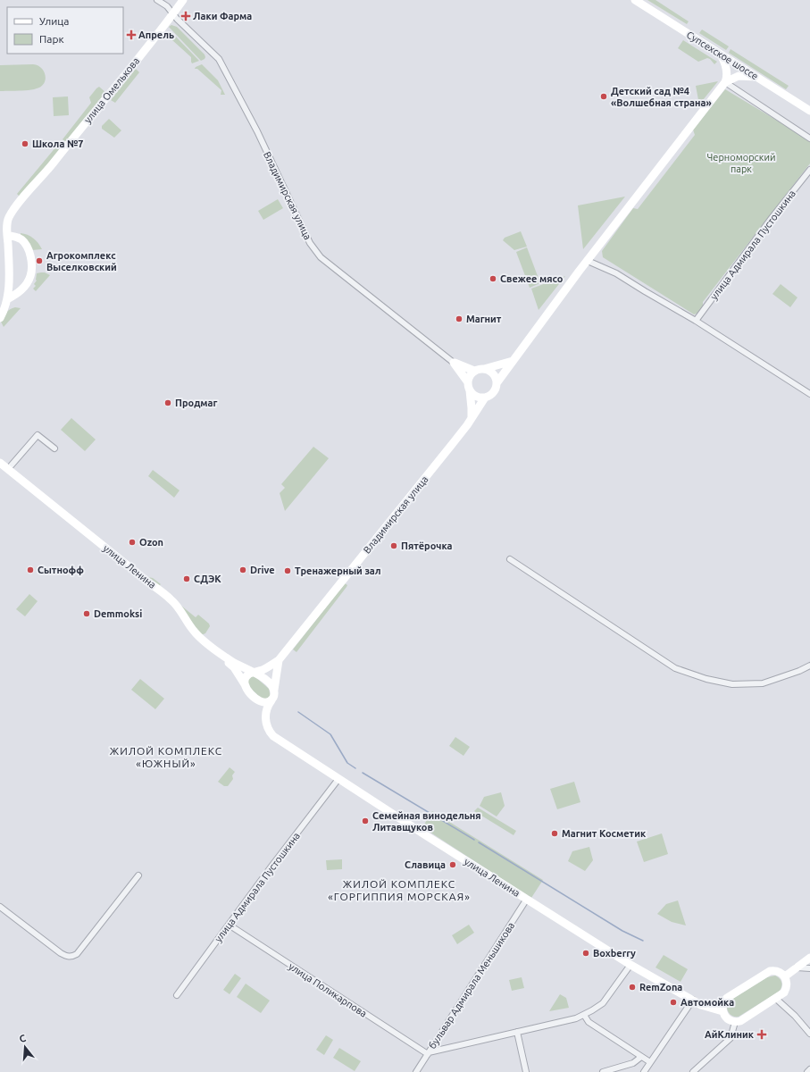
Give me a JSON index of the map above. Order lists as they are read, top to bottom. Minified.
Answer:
{"streets":{"street":["Супсехское шоссе","улица Омелькова","Владимирская улица","улица Адмирала Пустошкина","улица Ленина","бульвар Адмирала Меньшикова","улица Поликарпова"]},"crossings":[["улица Омелькова","Владимирская улица"],["Владимирская улица","улица Ленина"],["улица Адмирала Пустошкина","улица Ленина"],["улица Адмирала Пустошкина","улица Поликарпова"],["улица Ленина","бульвар Адмирала Меньшикова"],["бульвар Адмирала Меньшикова","улица Поликарпова"]],"districts":["ЖИЛОЙ КОМПЛЕКС «ЮЖНЫЙ»","ЖИЛОЙ КОМПЛЕКС «ГОРГИППИЯ МОРСКАЯ»"],"parks":["Черноморский парк"],"places":{"health":["Лаки Фарма","Апрель","АйКлиник"],"other":["Детский сад №4 «Волшебная страна»","Школа №7","Агрокомплекс Выселковский","Свежее мясо","Магнит","Продмаг","Ozon","Пятёрочка","Сытнофф","Drive","Тренажерный зал","СДЭК","Demmoksi","Семейная винодельня Литавщуков","Магнит Косметик","Славица","Boxberry","RemZona","Автомойка"]},"legend":["Улица","Парк"],"north":"top"}
